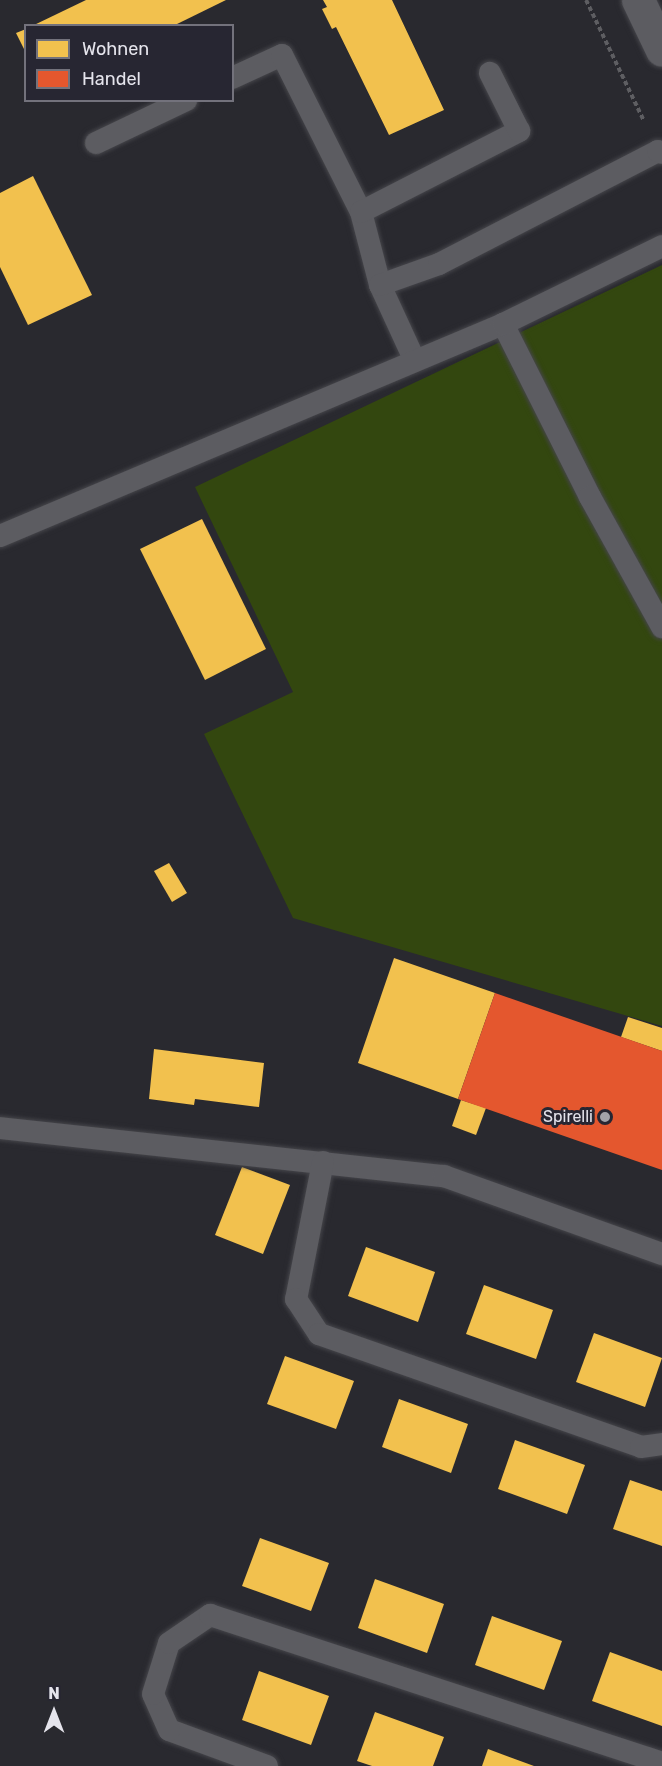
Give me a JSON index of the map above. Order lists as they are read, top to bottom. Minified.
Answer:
{"places":["Spirelli"],"legend":["Wohnen","Handel"],"north":"top"}
